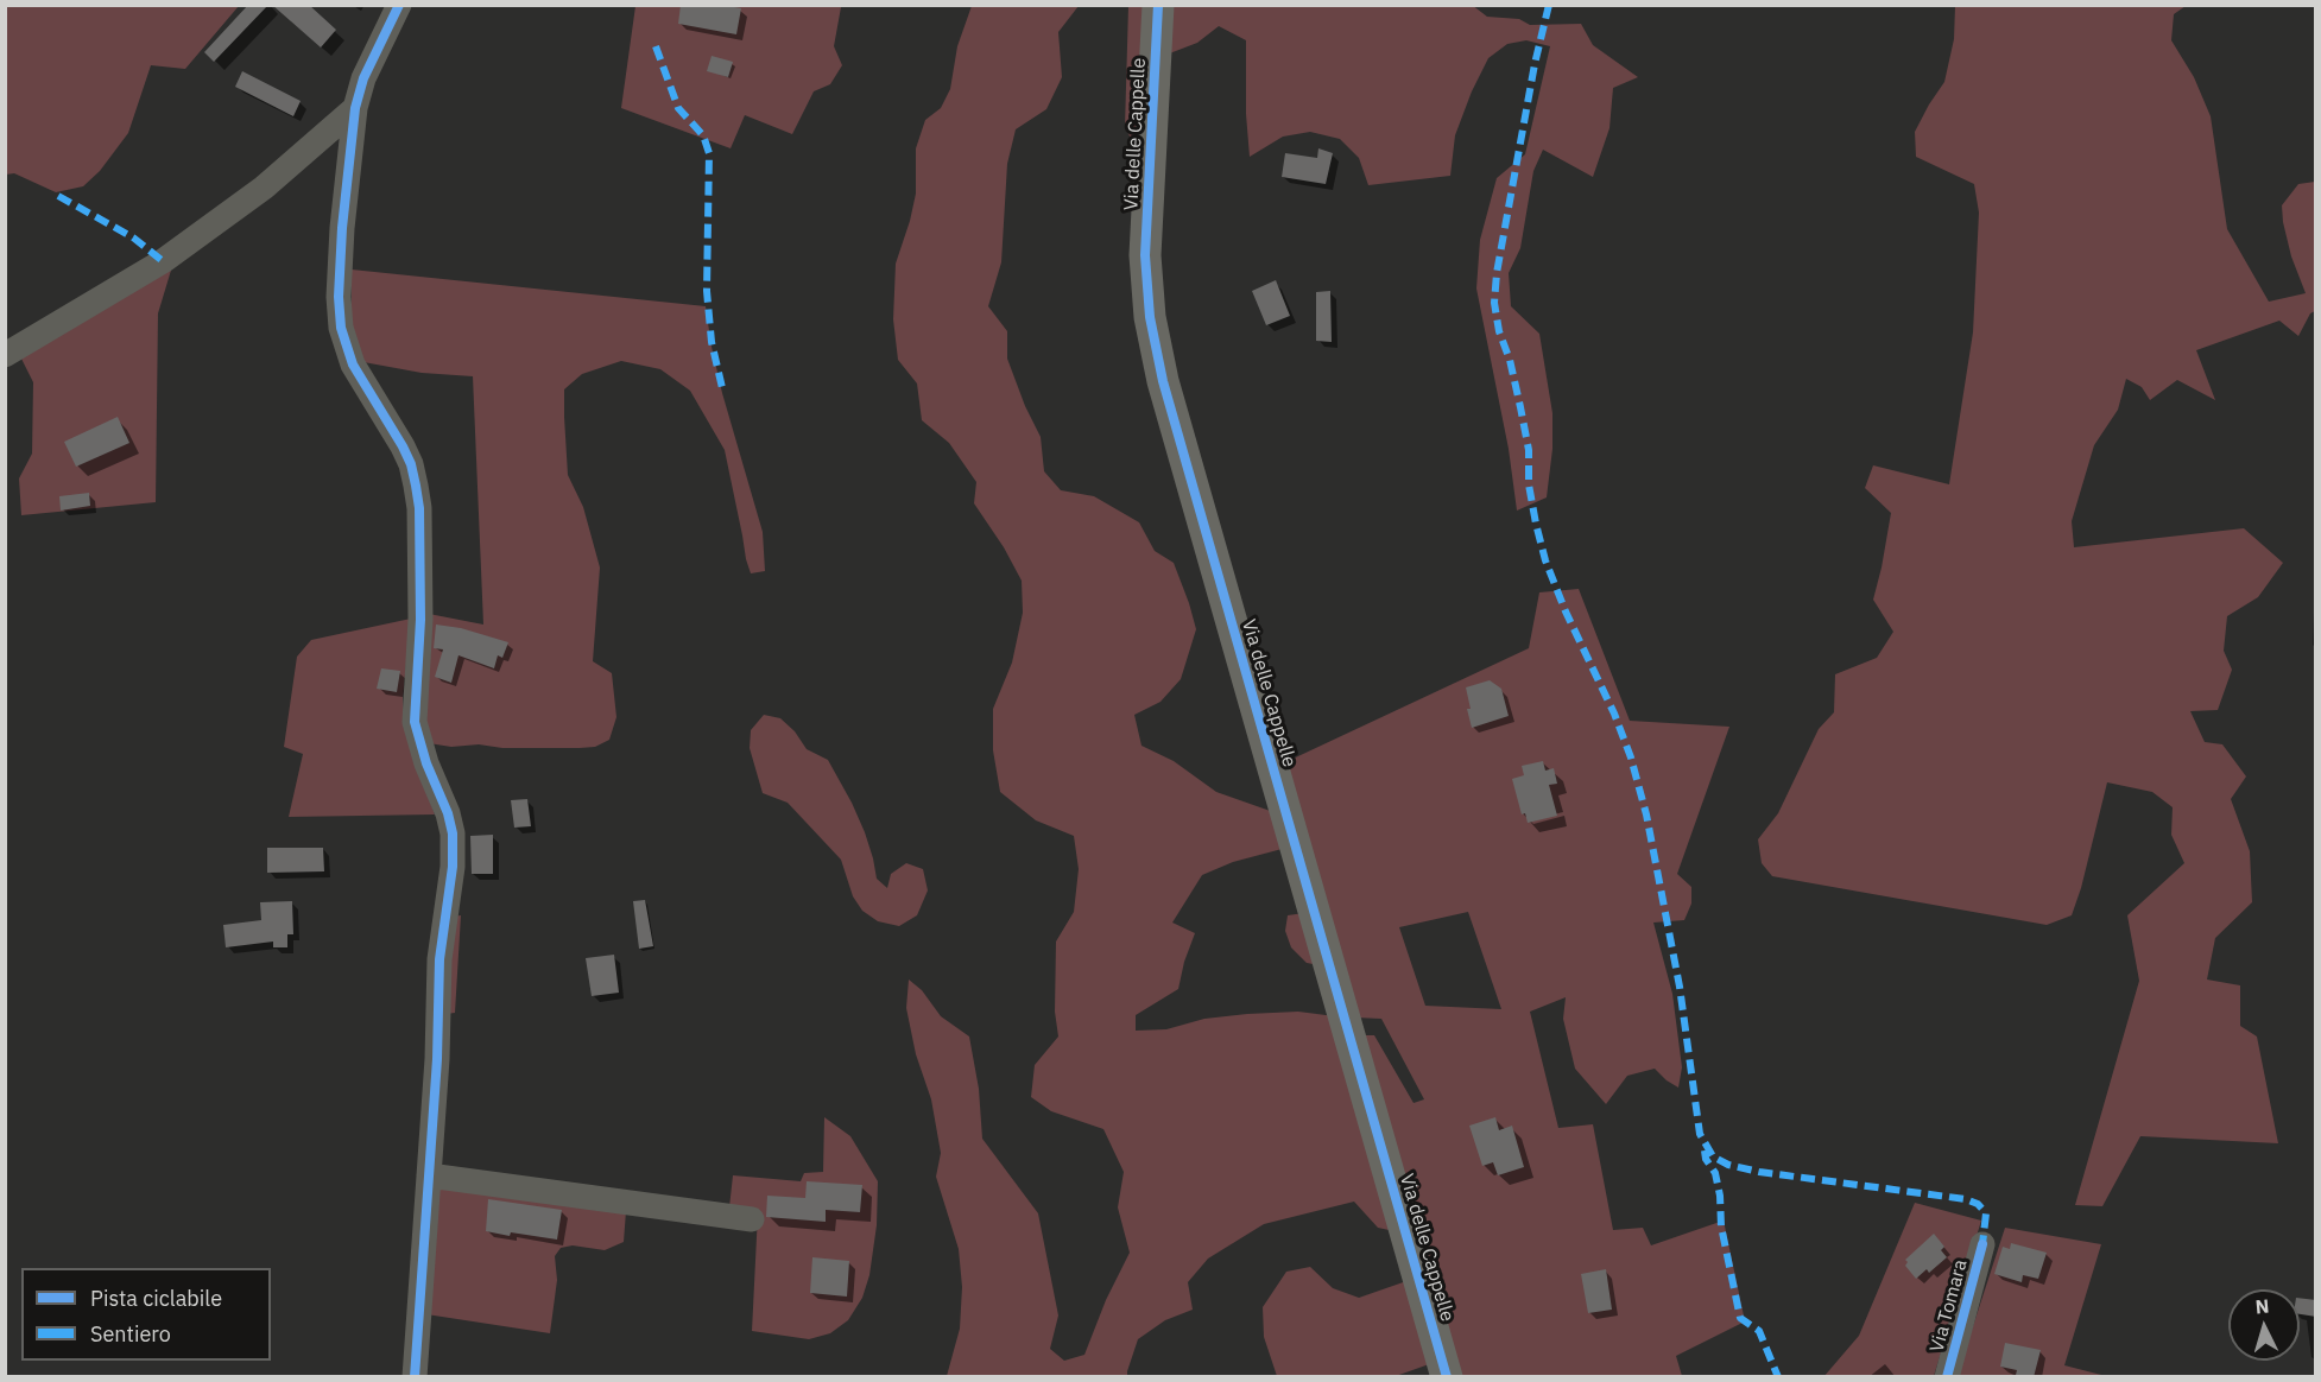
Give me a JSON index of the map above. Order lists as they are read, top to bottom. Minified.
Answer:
{"streets":{"main road":["Via delle Cappelle"],"street":["Via Tomara"]},"legend":["Pista ciclabile","Sentiero"],"north":"top"}
